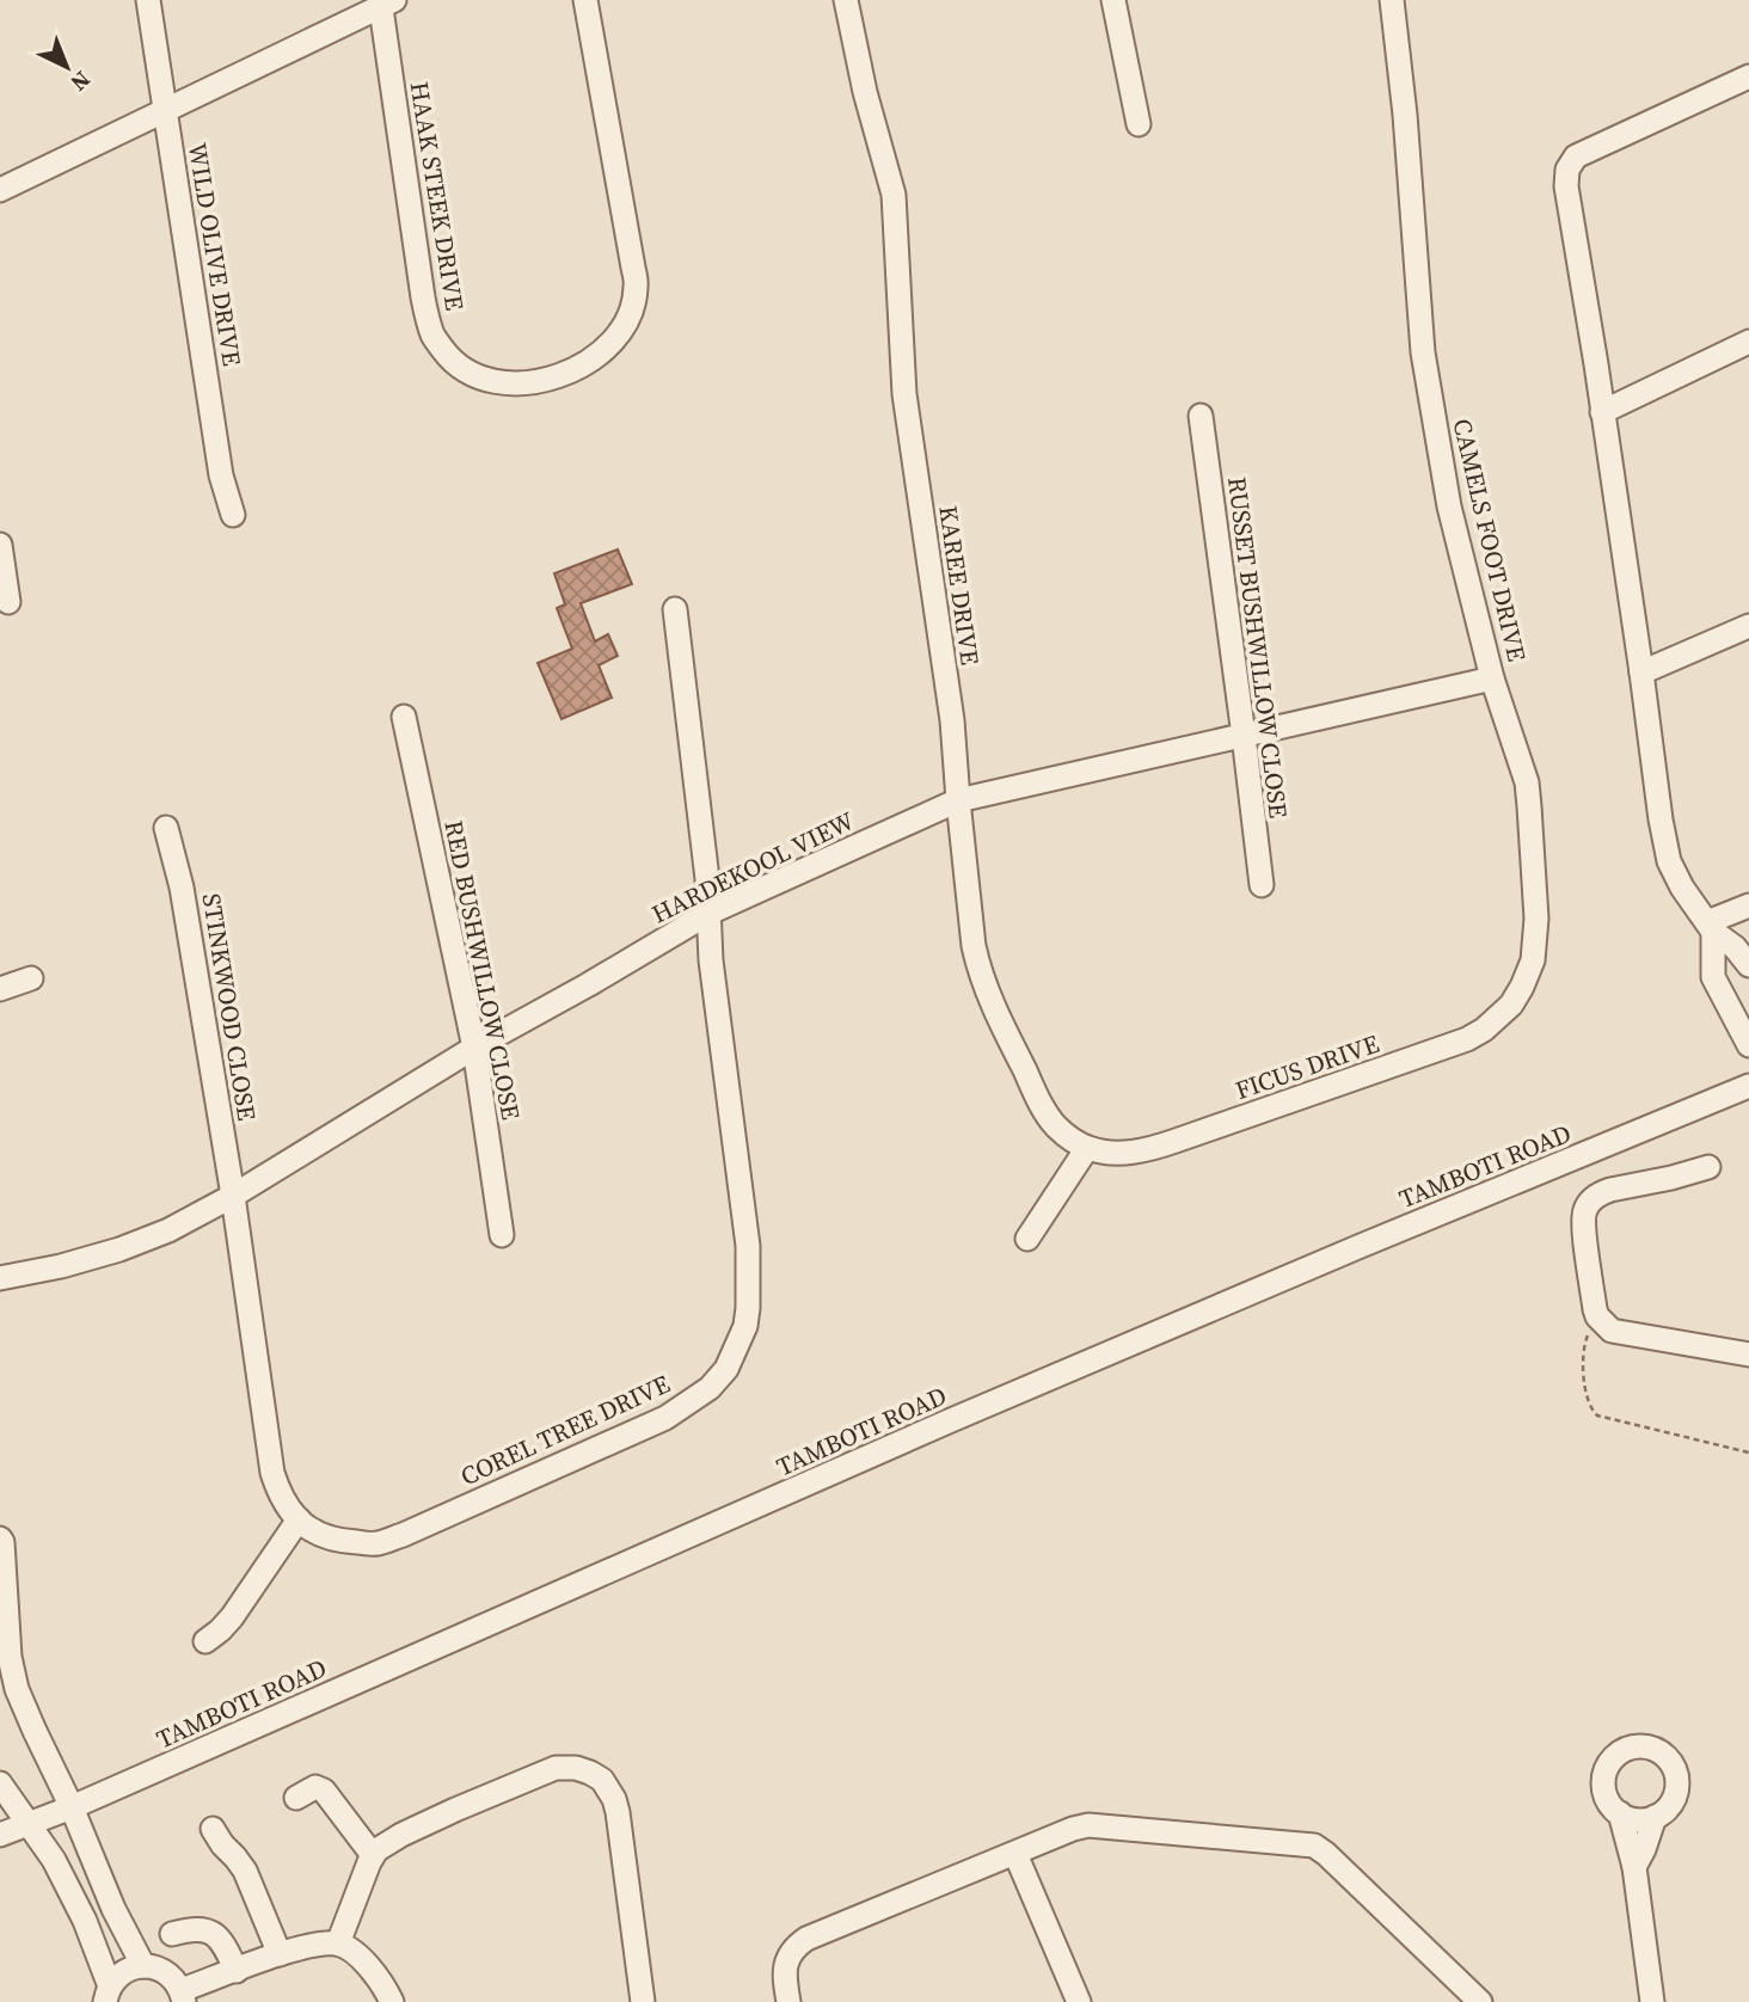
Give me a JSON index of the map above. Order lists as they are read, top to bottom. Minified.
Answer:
{"streets":{"street":["HAAK STEEK DRIVE","WILD OLIVE DRIVE","CAMELS FOOT DRIVE","KAREE DRIVE","RUSSET BUSHWILLOW CLOSE","HARDEKOOL VIEW","RED BUSHWILLOW CLOSE","STINKWOOD CLOSE","FICUS DRIVE","TAMBOTI ROAD","COREL TREE DRIVE"]},"crossings":[["CAMELS FOOT DRIVE","HARDEKOOL VIEW"],["CAMELS FOOT DRIVE","FICUS DRIVE"],["KAREE DRIVE","HARDEKOOL VIEW"],["KAREE DRIVE","FICUS DRIVE"],["RUSSET BUSHWILLOW CLOSE","HARDEKOOL VIEW"],["HARDEKOOL VIEW","RED BUSHWILLOW CLOSE"],["HARDEKOOL VIEW","STINKWOOD CLOSE"],["HARDEKOOL VIEW","COREL TREE DRIVE"],["STINKWOOD CLOSE","COREL TREE DRIVE"]],"north":"bottom right"}
